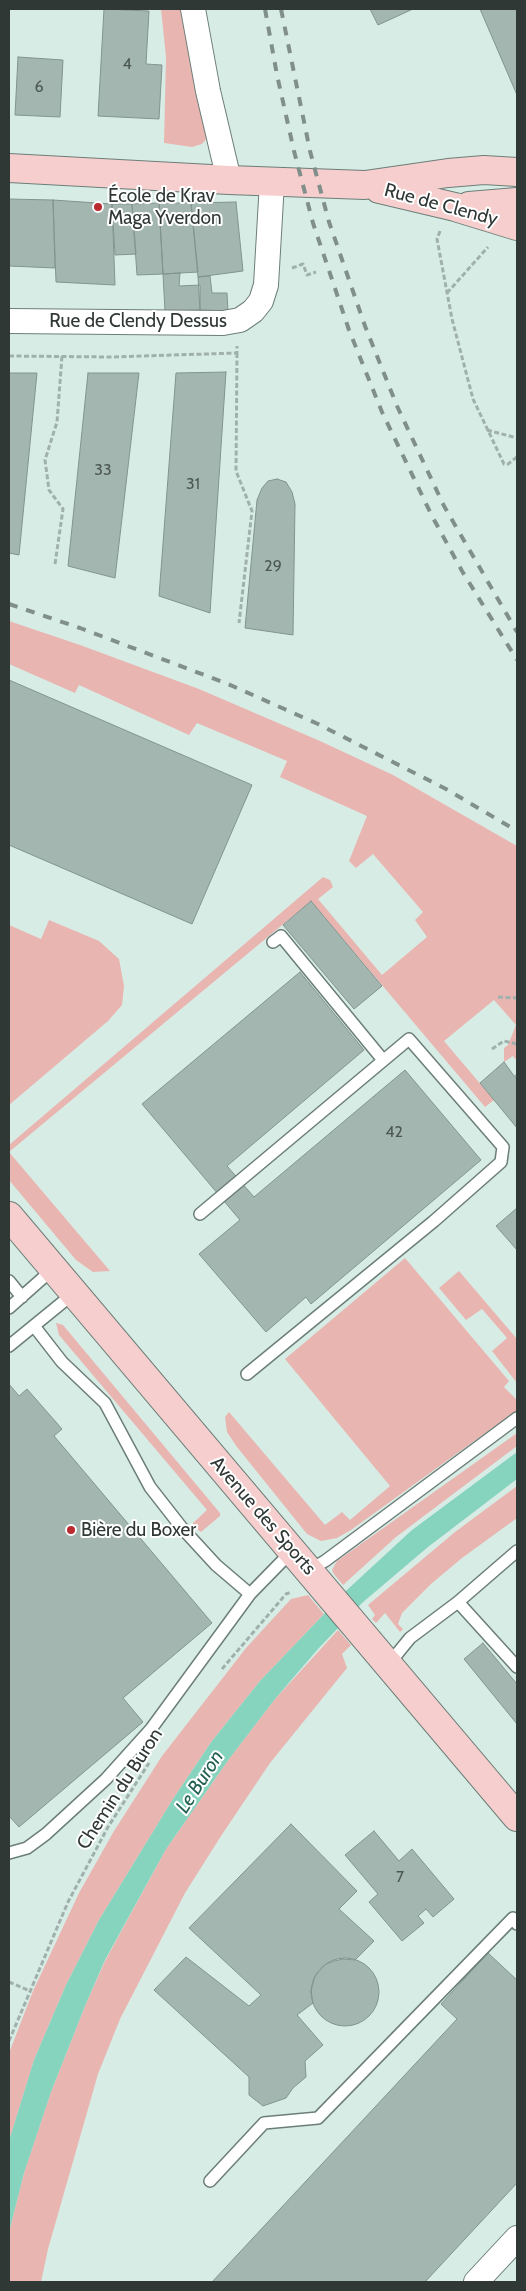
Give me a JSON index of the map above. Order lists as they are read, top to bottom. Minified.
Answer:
{"streets":{"street":["Rue de Clendy","Rue de Clendy Dessus","Avenue des Sports"],"path":["Chemin du Buron"]},"crossings":[["Rue de Clendy","Rue de Clendy Dessus"]],"water":["Le Buron"],"places":["École de Krav Maga Yverdon","Bière du Boxer"],"house_numbers":["4","6","33","31","29","42","7"]}
